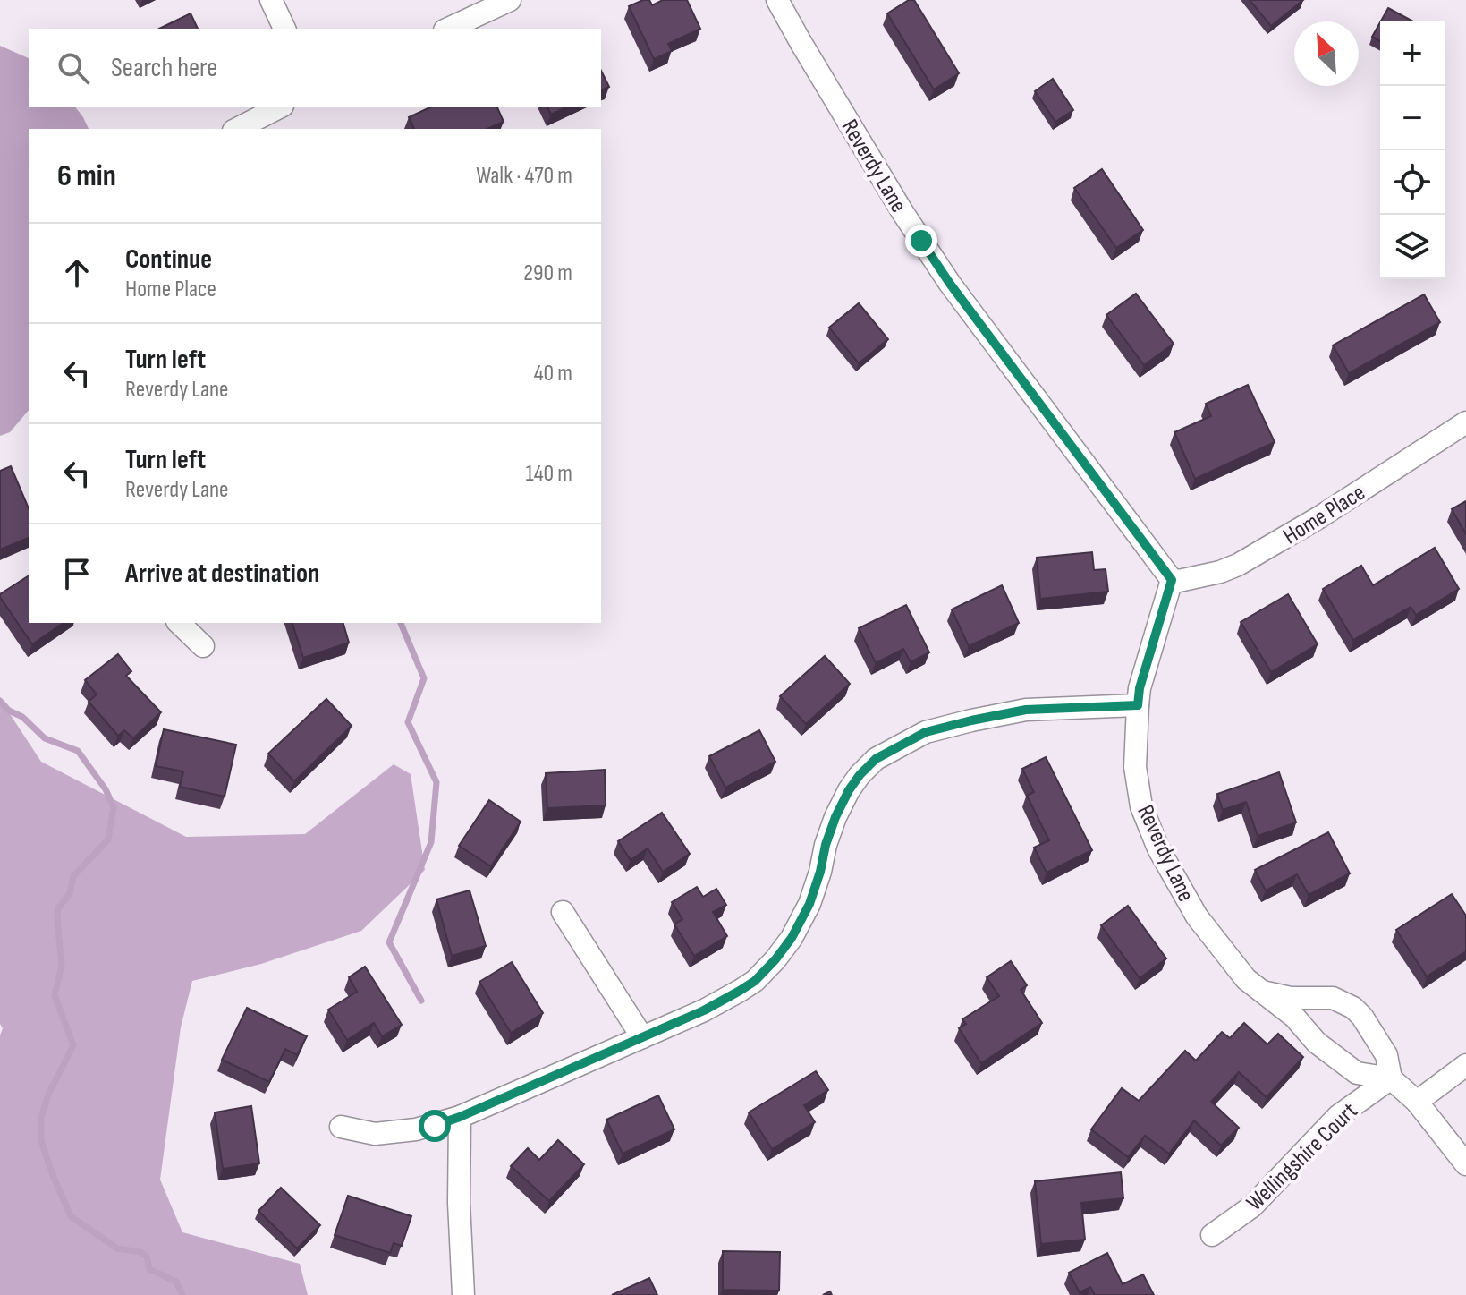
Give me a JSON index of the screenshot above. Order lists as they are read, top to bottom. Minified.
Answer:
{"streets":{"street":["Reverdy Lane","Home Place","Wellingshire Court"]},"crossings":[["Reverdy Lane","Home Place"],["Reverdy Lane","Wellingshire Court"]],"north":"top left","page":{"map_buttons":["+","−"],"search":"Search here","heading":["6 min","Walk · 470 m"],"list":[["Continue","Home Place","290 m"],["Turn left","Reverdy Lane","40 m"],["Turn left","Reverdy Lane","140 m"],"Arrive at destination"]}}
